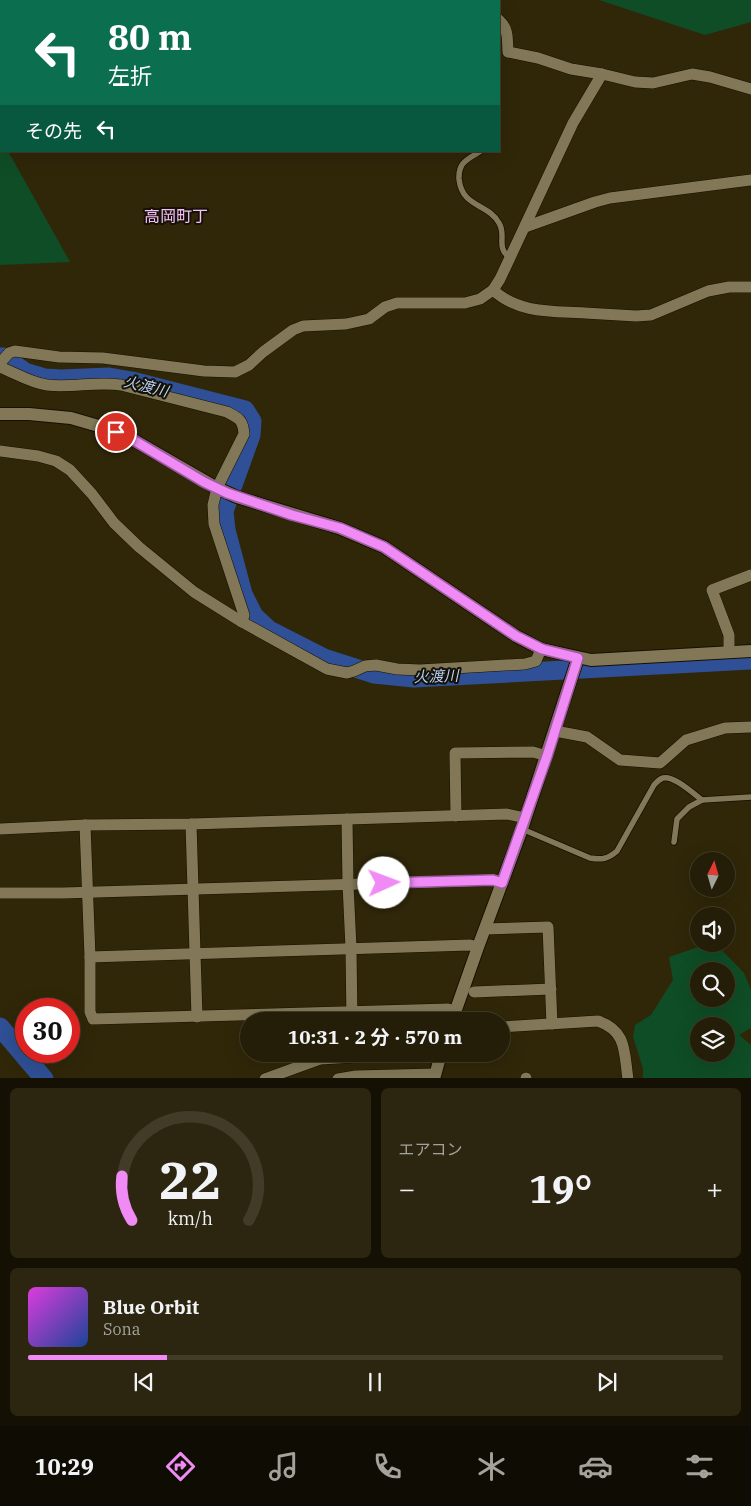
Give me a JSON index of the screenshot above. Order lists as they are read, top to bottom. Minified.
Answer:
{"districts":["高岡町丁"],"water":["火渡川"],"north":"top","page":{"turn":["80 m","左折"],"then":"その先","limit":"30","trip":"10:31 · 2 分 · 570 m","tile":"エアコン","heat":["−","19°","+"],"song":["Blue Orbit","Sona"],"tabs":"10:29","gauge":["22","km/h"]}}
